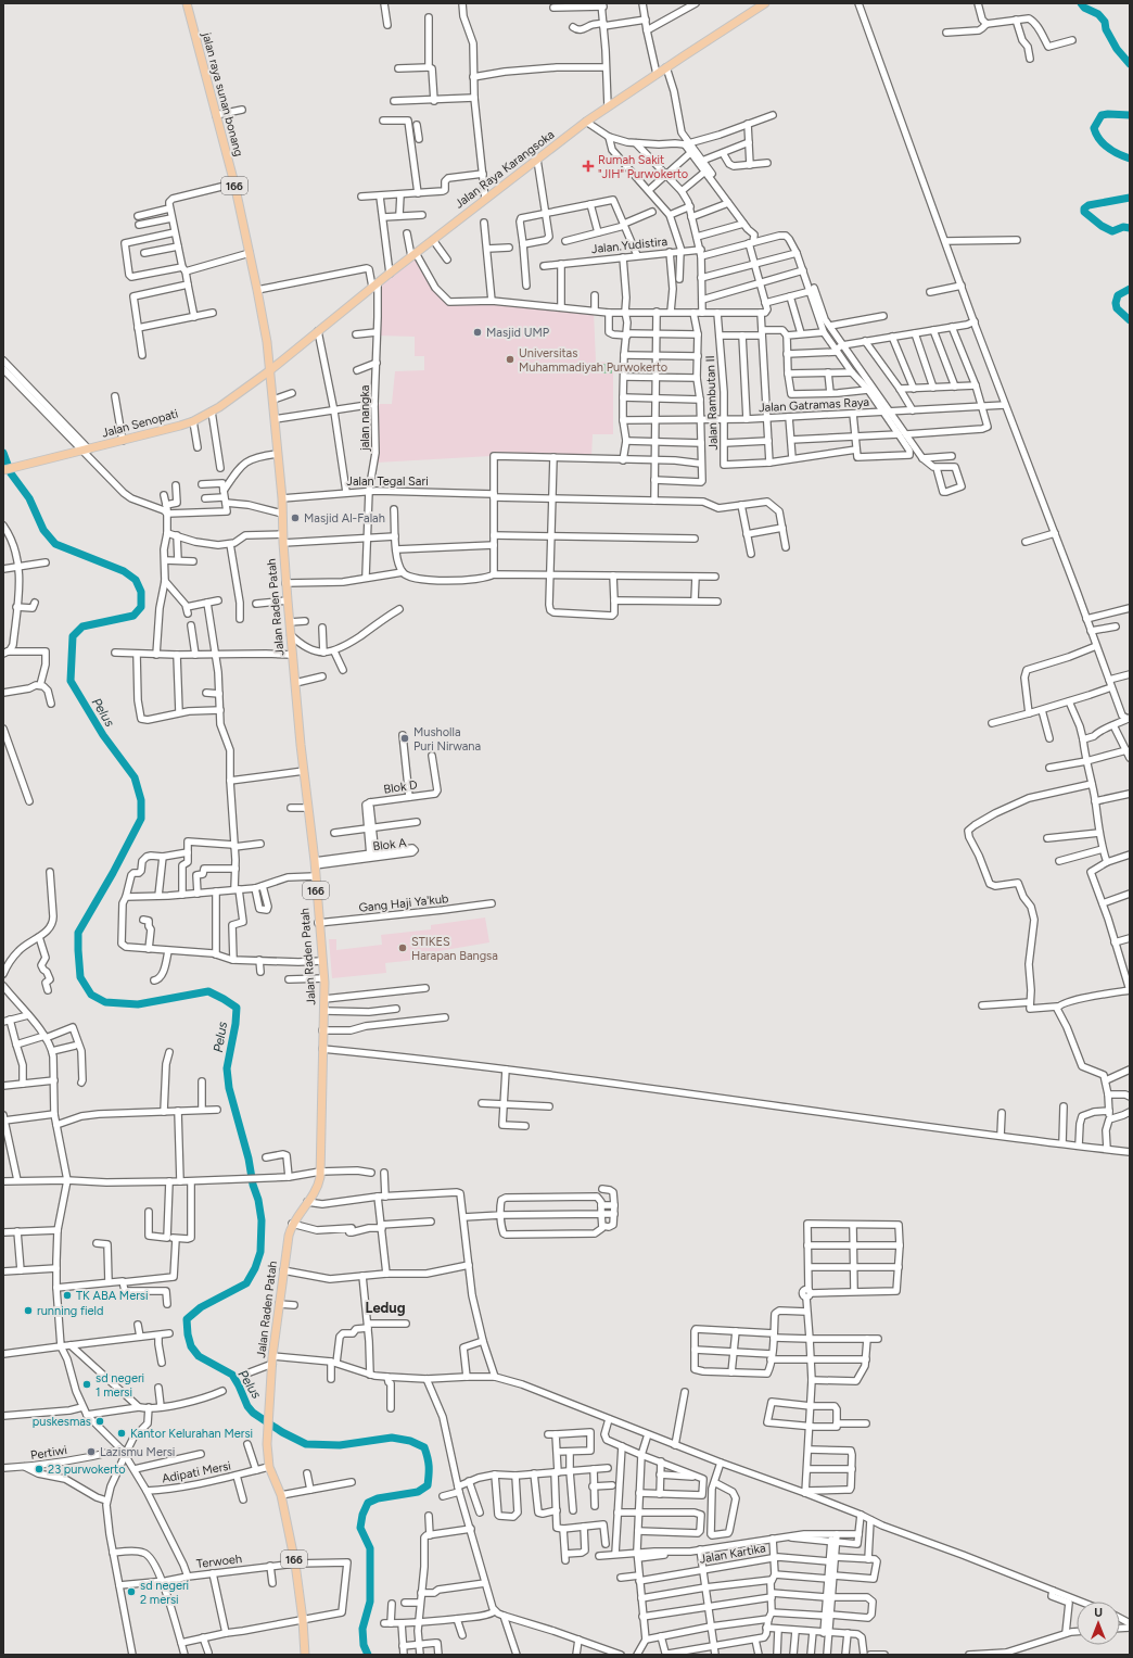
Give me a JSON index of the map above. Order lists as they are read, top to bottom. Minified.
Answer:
{"streets":{"main road":["jalan raya sunan bonang","Jalan Raya Karangsoka","166","Jalan Senopati","Jalan Raden Patah"],"street":["Jalan.Yudistira","Jalan Rambutan II","Jalan Gatramas Raya","jalan nangka","Jalan Tegal Sari","Blok D","Blok A","Gang Haji Ya'kub","Pertiwi","Adipati Mersi","Jalan Kartika","Terwoeh"]},"crossings":[["jalan raya sunan bonang","Jalan Raya Karangsoka"],["jalan raya sunan bonang","jalan nangka"],["jalan raya sunan bonang","Jalan Senopati"],["jalan raya sunan bonang","Jalan Raden Patah"],["Jalan Raya Karangsoka","jalan nangka"],["Jalan Raya Karangsoka","Jalan Senopati"],["Jalan Raya Karangsoka","Jalan Raden Patah"],["166","Jalan Raden Patah"],["166","Adipati Mersi"],["166","Terwoeh"],["Jalan Rambutan II","Jalan Gatramas Raya"],["jalan nangka","Jalan Tegal Sari"],["Jalan Senopati","Jalan Raden Patah"],["Jalan Tegal Sari","Jalan Raden Patah"],["Jalan Raden Patah","Blok A"],["Jalan Raden Patah","Gang Haji Ya'kub"],["Jalan Raden Patah","Adipati Mersi"],["Pertiwi","Adipati Mersi"],["Adipati Mersi","Terwoeh"]],"districts":["Ledug"],"water":["Pelus"],"places":{"health":["Rumah Sakit \"JIH\" Purwokerto"],"other":["Masjid UMP","Universitas Muhammadiyah Purwokerto","Masjid Al-Falah","Musholla Puri Nirwana","STIKES Harapan Bangsa","TK ABA Mersi","running field","sd negeri 1 mersi","puskesmas","Kantor Kelurahan Mersi","Lazismu Mersi","23 purwokerto","sd negeri 2 mersi"]},"north":"top"}
